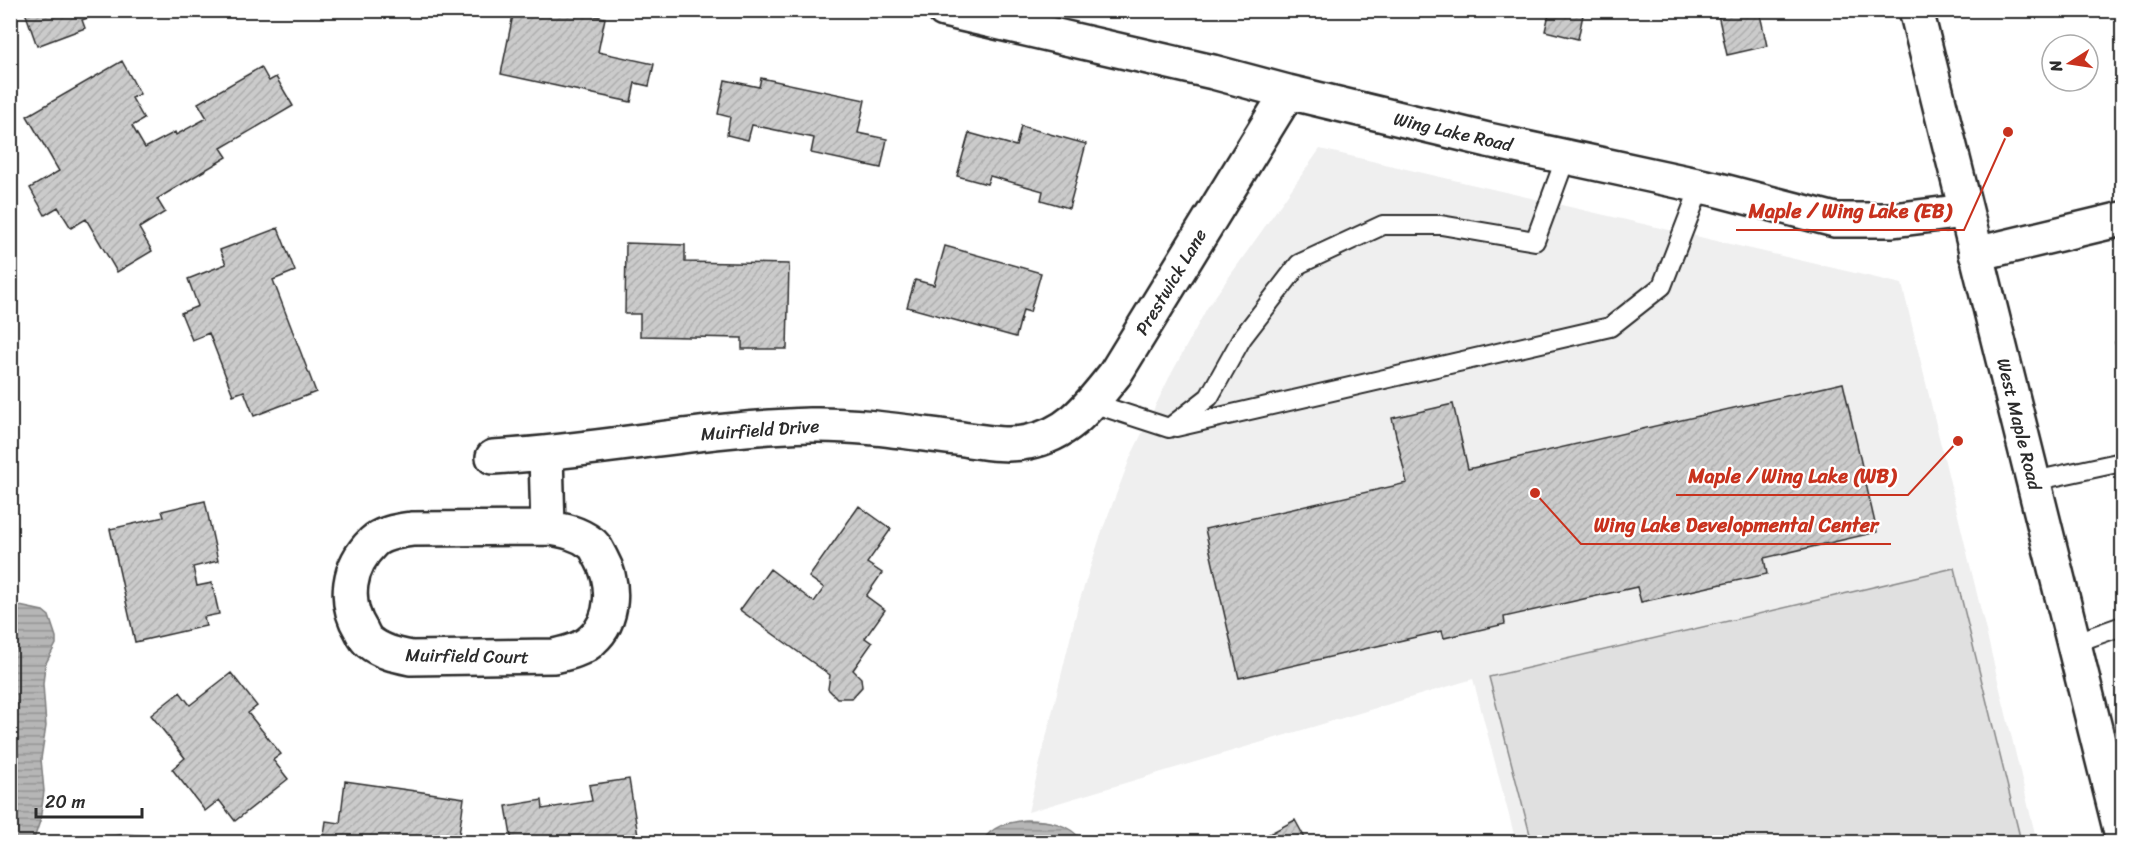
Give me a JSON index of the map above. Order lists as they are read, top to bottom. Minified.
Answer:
{"streets":{"street":["Wing Lake Road","Prestwick Lane","West Maple Road","Muirfield Drive","Muirfield Court"]},"crossings":[["Wing Lake Road","Prestwick Lane"],["Wing Lake Road","West Maple Road"],["Prestwick Lane","Muirfield Drive"]],"places":["Maple / Wing Lake (EB)","Maple / Wing Lake (WB)","Wing Lake Developmental Center"],"scale_bar":"20 m","north":"left"}
